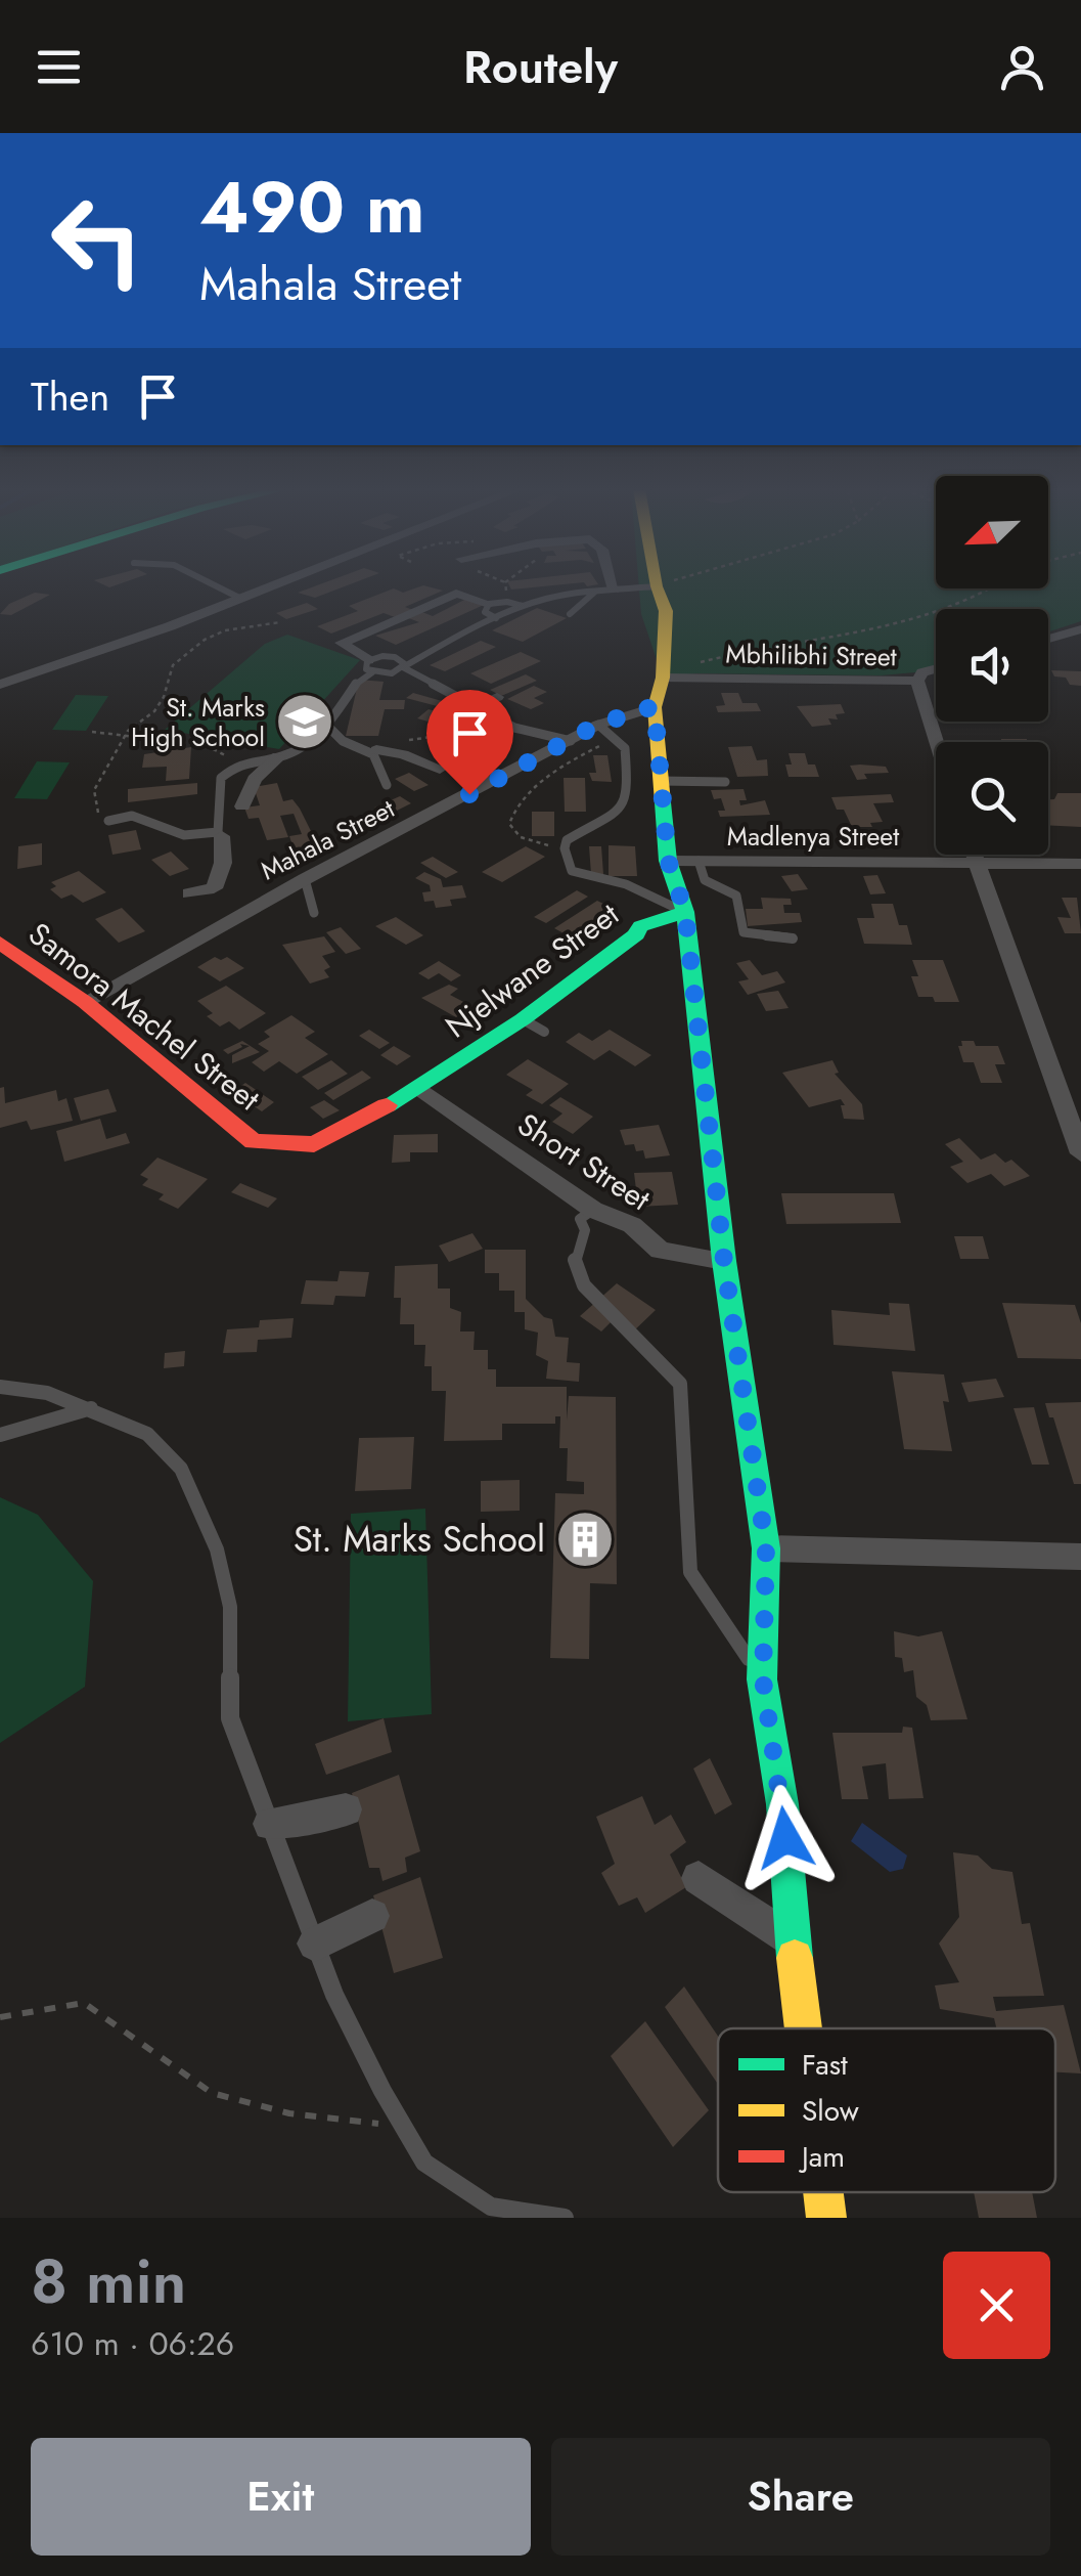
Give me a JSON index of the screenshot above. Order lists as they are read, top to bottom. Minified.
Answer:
{"streets":{"street":["Mbhilibhi Street","Madlenya Street","Mahala Street","Njelwane Street","Samora Machel Street","Short Street"]},"crossings":[["Mahala Street","Samora Machel Street"],["Njelwane Street","Samora Machel Street"],["Njelwane Street","Short Street"],["Samora Machel Street","Short Street"]],"places":{"school or university":["St. Marks High School"],"building":["St. Marks School"]},"legend":["Fast","Slow","Jam"],"north":"bottom left","page":{"header":"Routely","turn":["490 m","Mahala Street"],"then":"Then","heading":["8 min","610 m · 06:26"],"buttons":["Exit","Share"]}}
